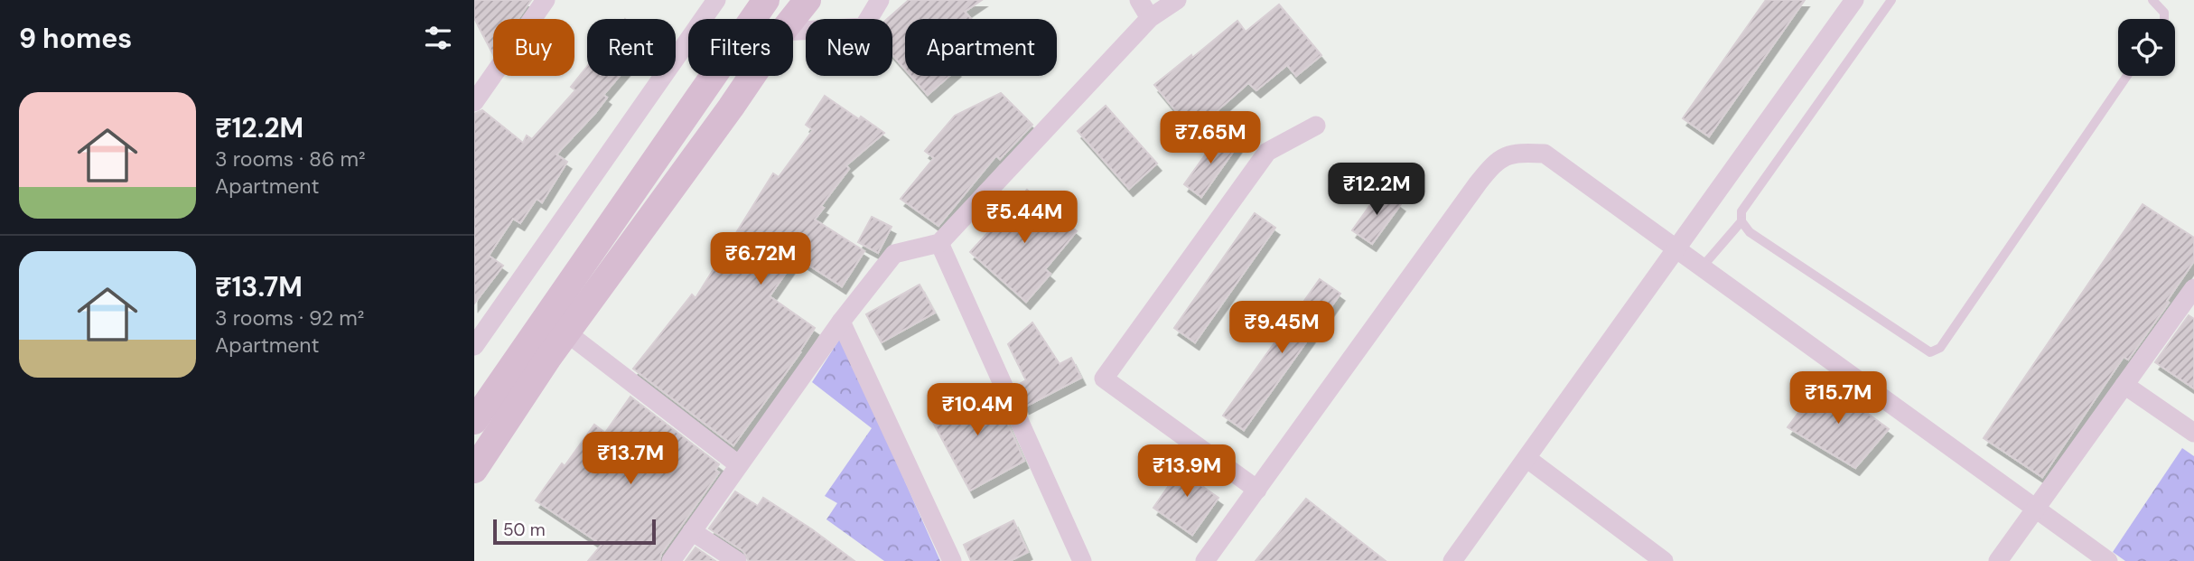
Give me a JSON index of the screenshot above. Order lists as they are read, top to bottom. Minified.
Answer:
{"scale_bar":"50 m","page":{"heading":"9 homes","chip":["Buy","Rent","Filters","New","Apartment"],"list":[{"name":"₹12.2M","note":"3 rooms · 86 m² · Apartment"},{"name":"₹13.7M","note":"3 rooms · 92 m² · Apartment"}],"price":["₹7.65M","₹12.2M","₹5.44M","₹6.72M","₹9.45M","₹15.7M","₹10.4M","₹13.7M","₹13.9M"],"scale":"50 m"}}
